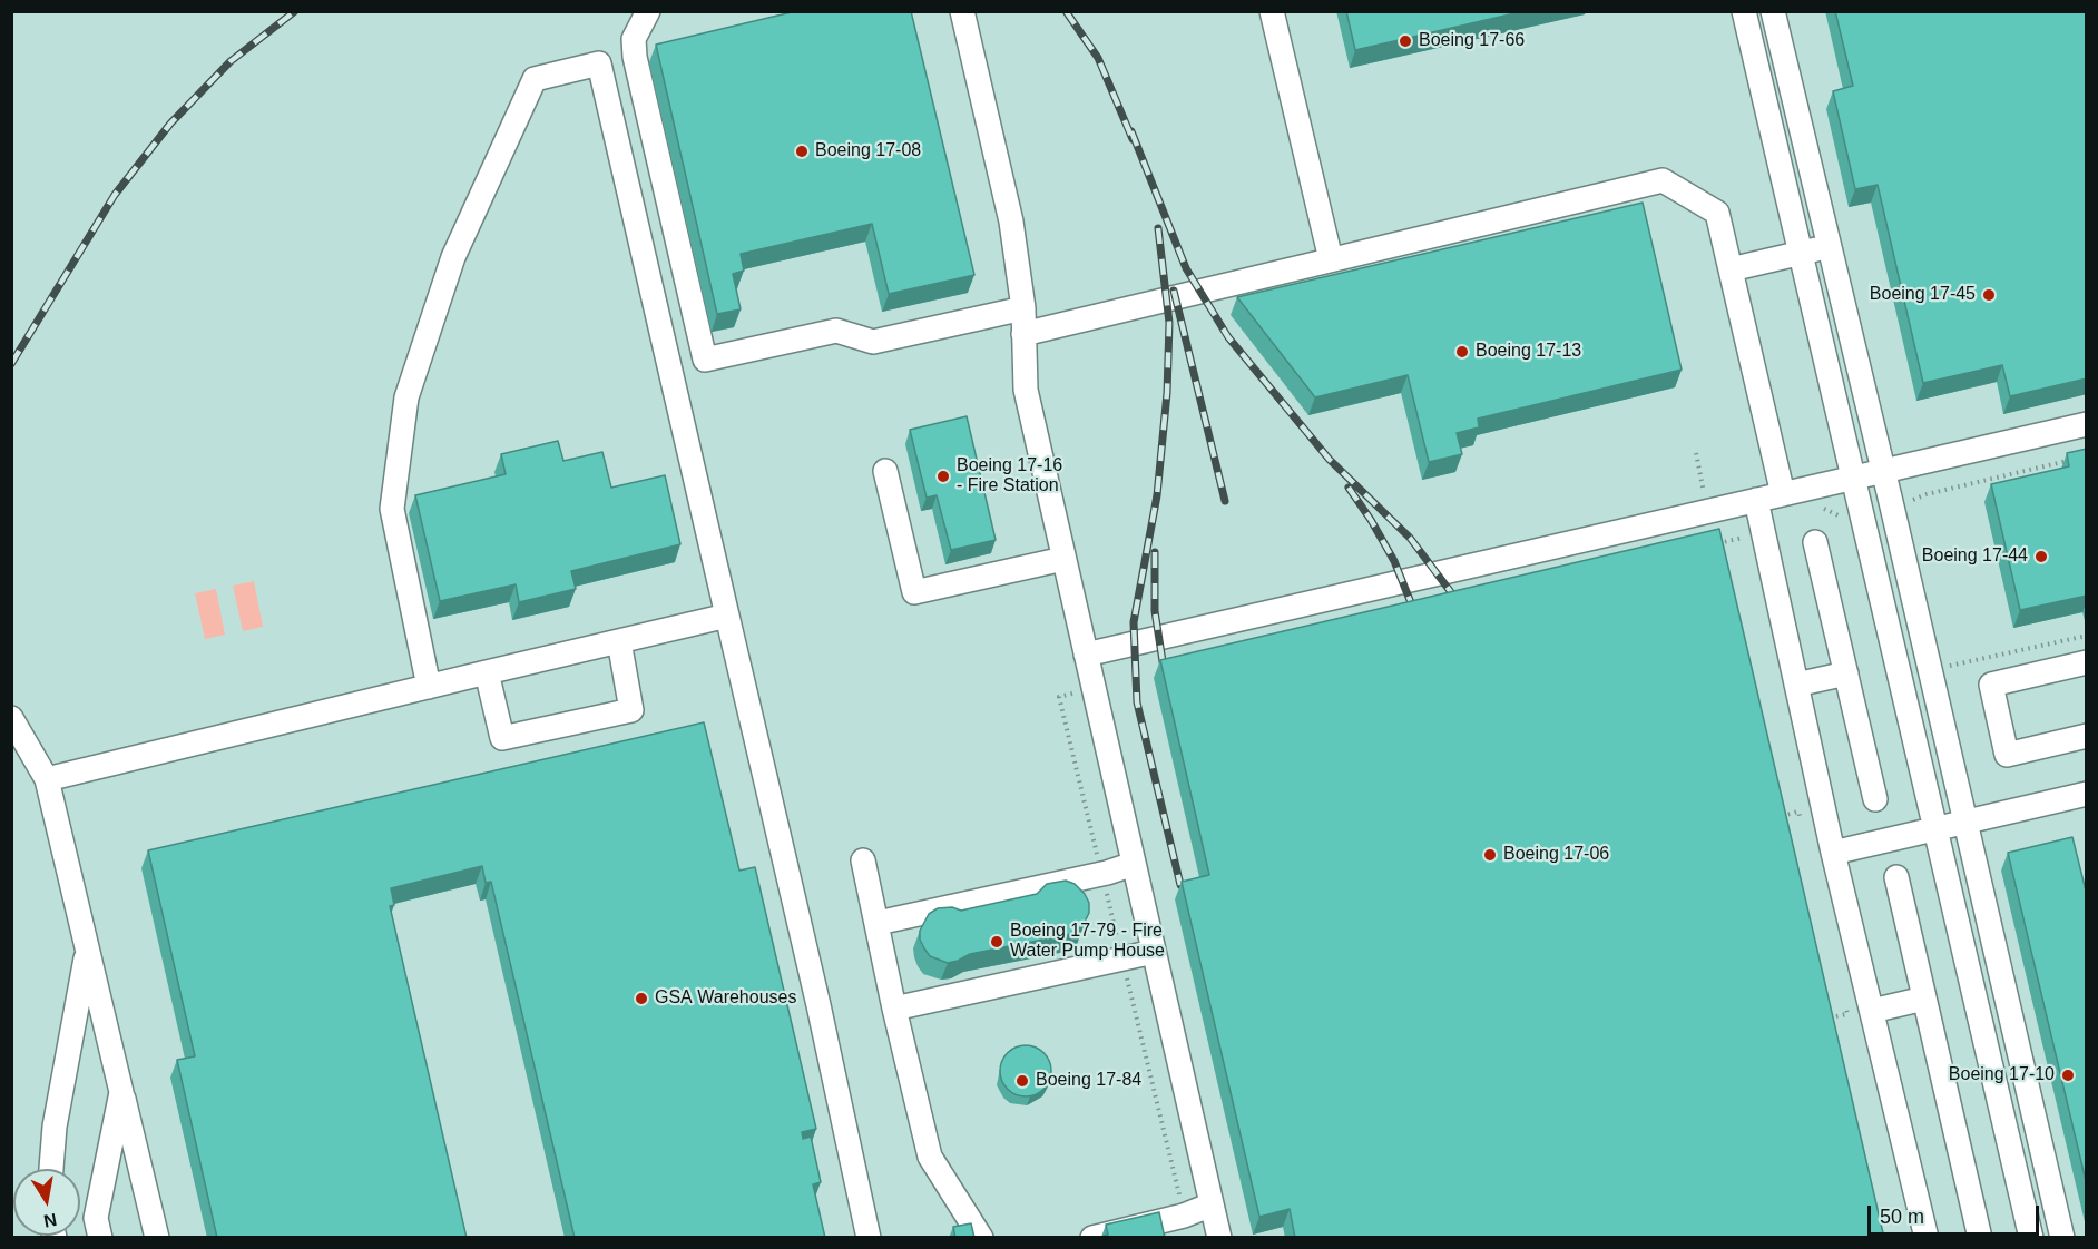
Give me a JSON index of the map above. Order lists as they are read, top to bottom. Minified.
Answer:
{"places":["Boeing 17-66","Boeing 17-08","Boeing 17-45","Boeing 17-13","Boeing 17-16 - Fire Station","Boeing 17-44","Boeing 17-06","Boeing 17-79 - Fire Water Pump House","GSA Warehouses","Boeing 17-10","Boeing 17-84"],"scale_bar":"50 m","north":"bottom"}
